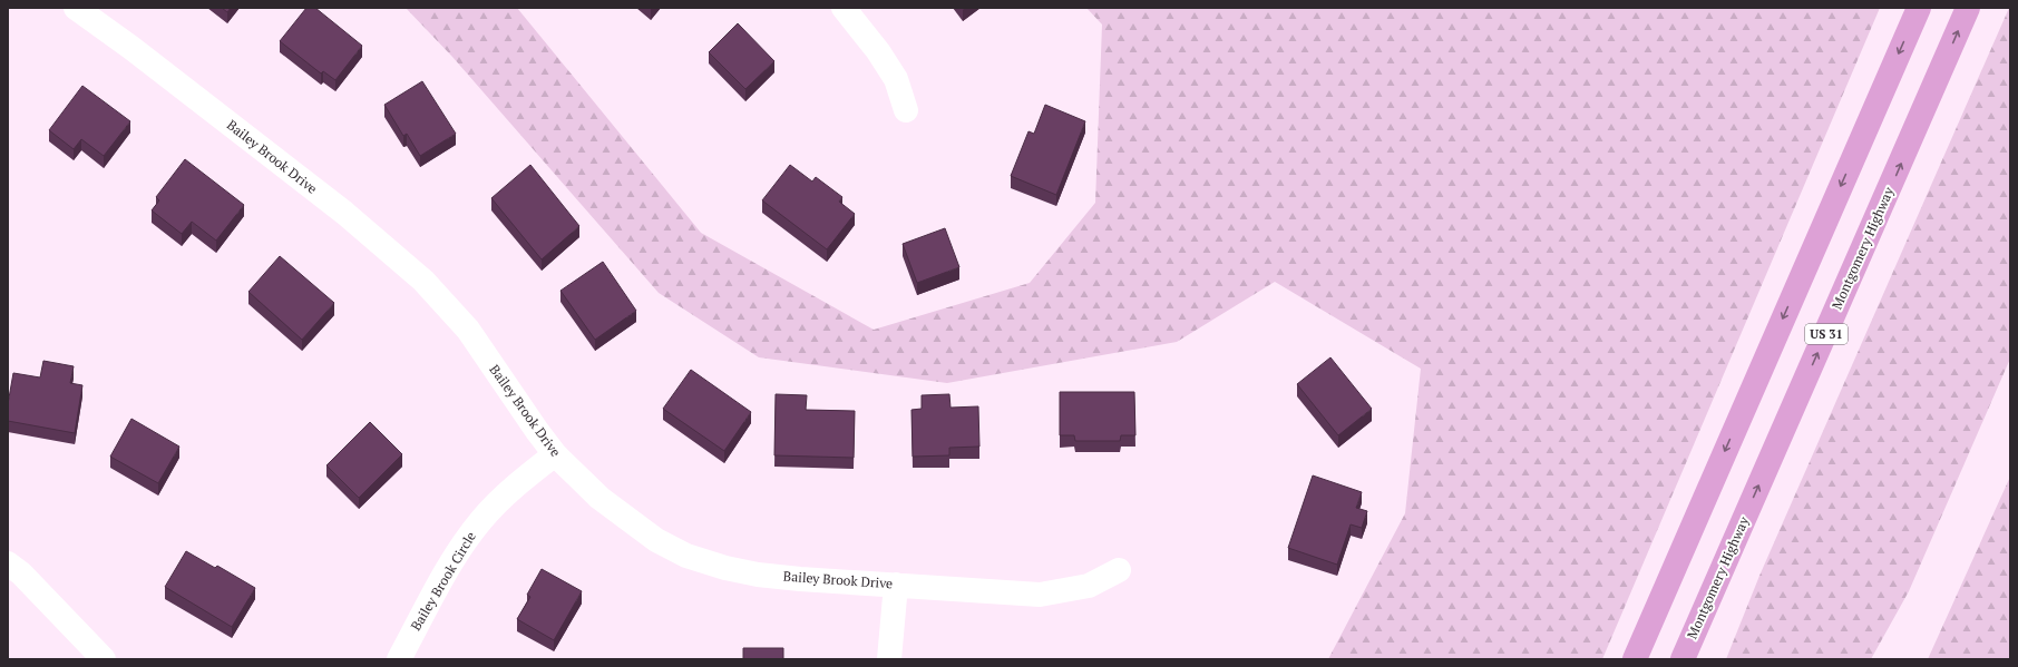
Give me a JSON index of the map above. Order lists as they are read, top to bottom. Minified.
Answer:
{"streets":{"main road":["Montgomery Highway","US 31"],"street":["Bailey Brook Drive","Bailey Brook Circle"]},"crossings":[["Bailey Brook Drive","Bailey Brook Circle"]]}
